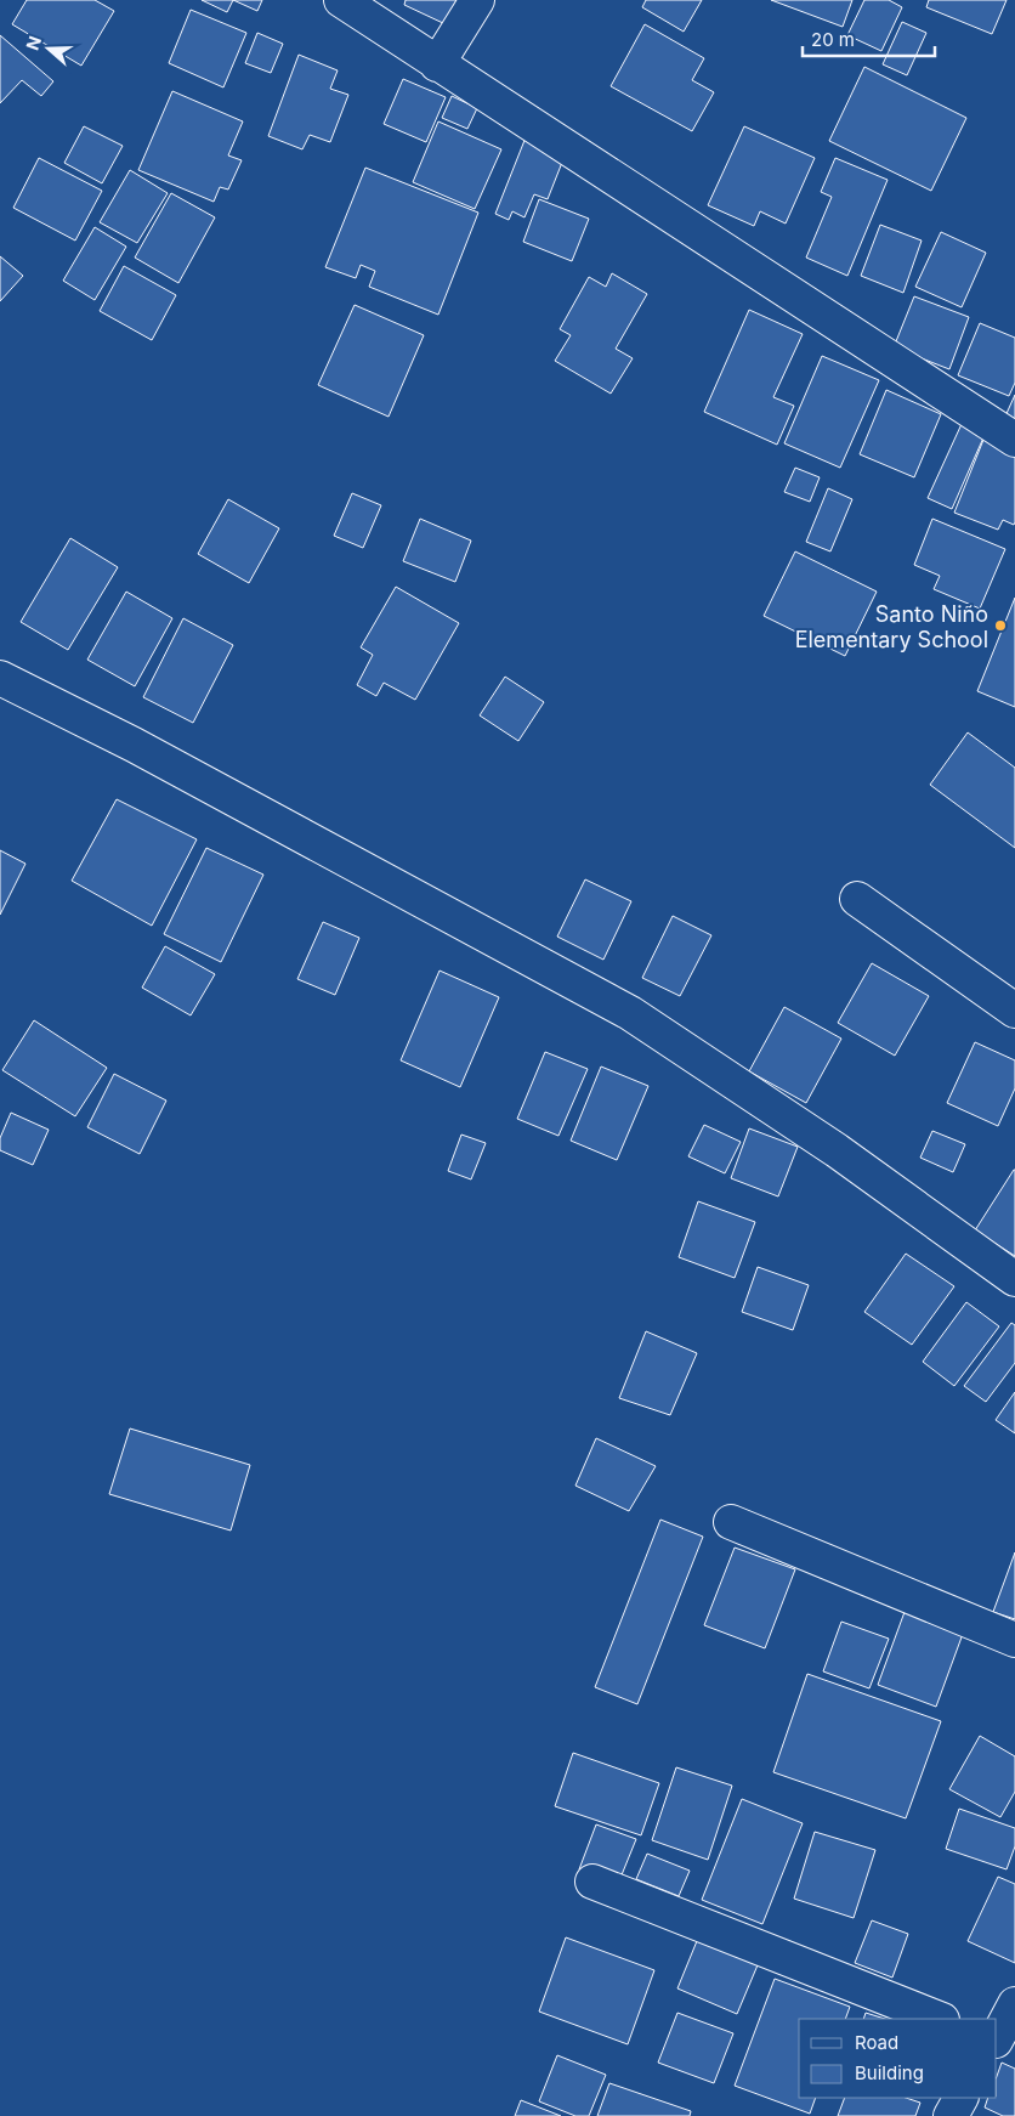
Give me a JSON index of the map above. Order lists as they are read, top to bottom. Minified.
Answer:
{"places":["Santo Niño Elementary School"],"legend":["Road","Building"],"scale_bar":"20 m","north":"left"}
